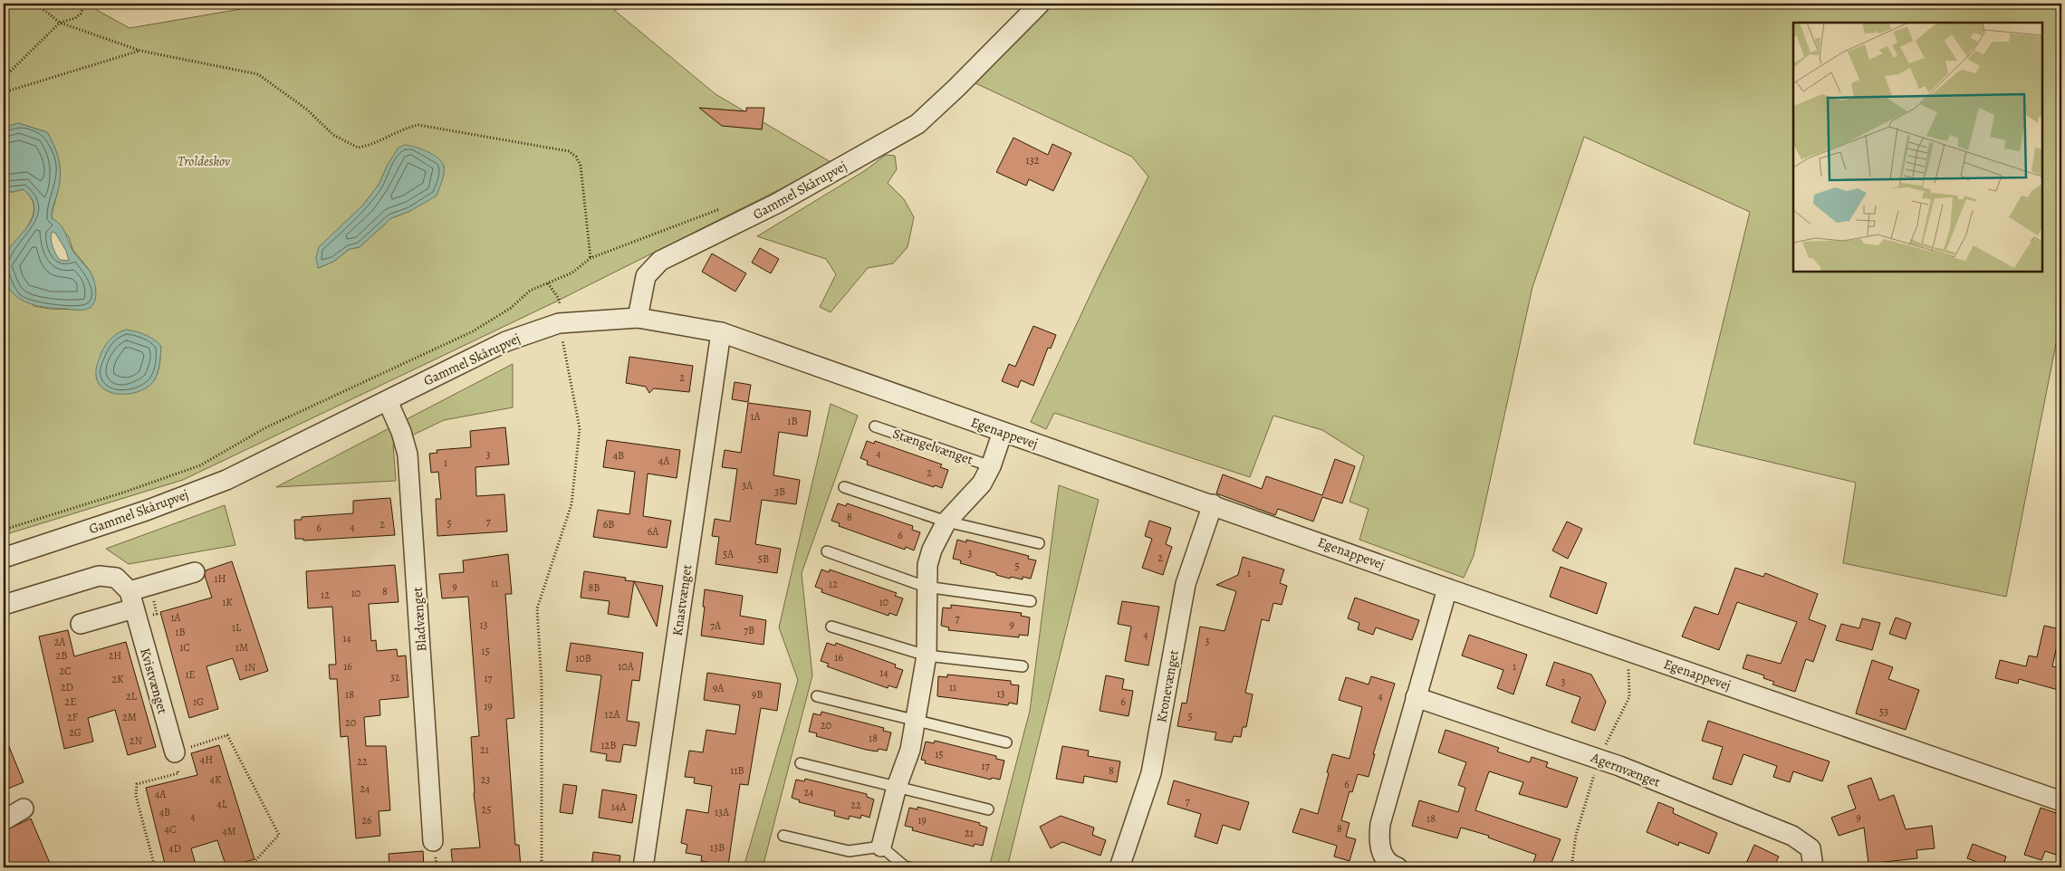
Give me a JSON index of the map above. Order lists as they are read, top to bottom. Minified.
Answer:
{"streets":{"street":["Gammel Skårupvej","Egenappevej","Stængelvænget","Knastvænget","Bladvænget","Kvistvænget","Kronevænget","Agernvænget"]},"crossings":[["Gammel Skårupvej","Egenappevej"],["Gammel Skårupvej","Bladvænget"],["Egenappevej","Stængelvænget"],["Egenappevej","Knastvænget"],["Egenappevej","Kronevænget"]],"parks":["Troldeskov"],"house_numbers":["132","2","1A","1B","4","3","4B","4A","1","2","3A","3B","8","7","5","2","6B","4","6","6A","6","3","5A","2","5B","5","1","1H","11","12","9","8B","8","10","12","1K","10","1A","7","13","9","7A","1L","7B","1B","4","14","3","2A","1C","1M","15","2B","2H","16","10B","16","10A","1","1N","2C","14","1E","32","17","2K","3","2D","11","9A","13","18","9B","2L","4","2E","1G","6","19","53","12A","5","2F","2M","20","20","2G","18","2N","12B","21","15","4H","22","17","11B","8","4K","23","6","24","24","4A","7","4L","22","14A","25","4B","13A","4","9","18","26","19","8","4C","4M","21","13B","4D"]}
